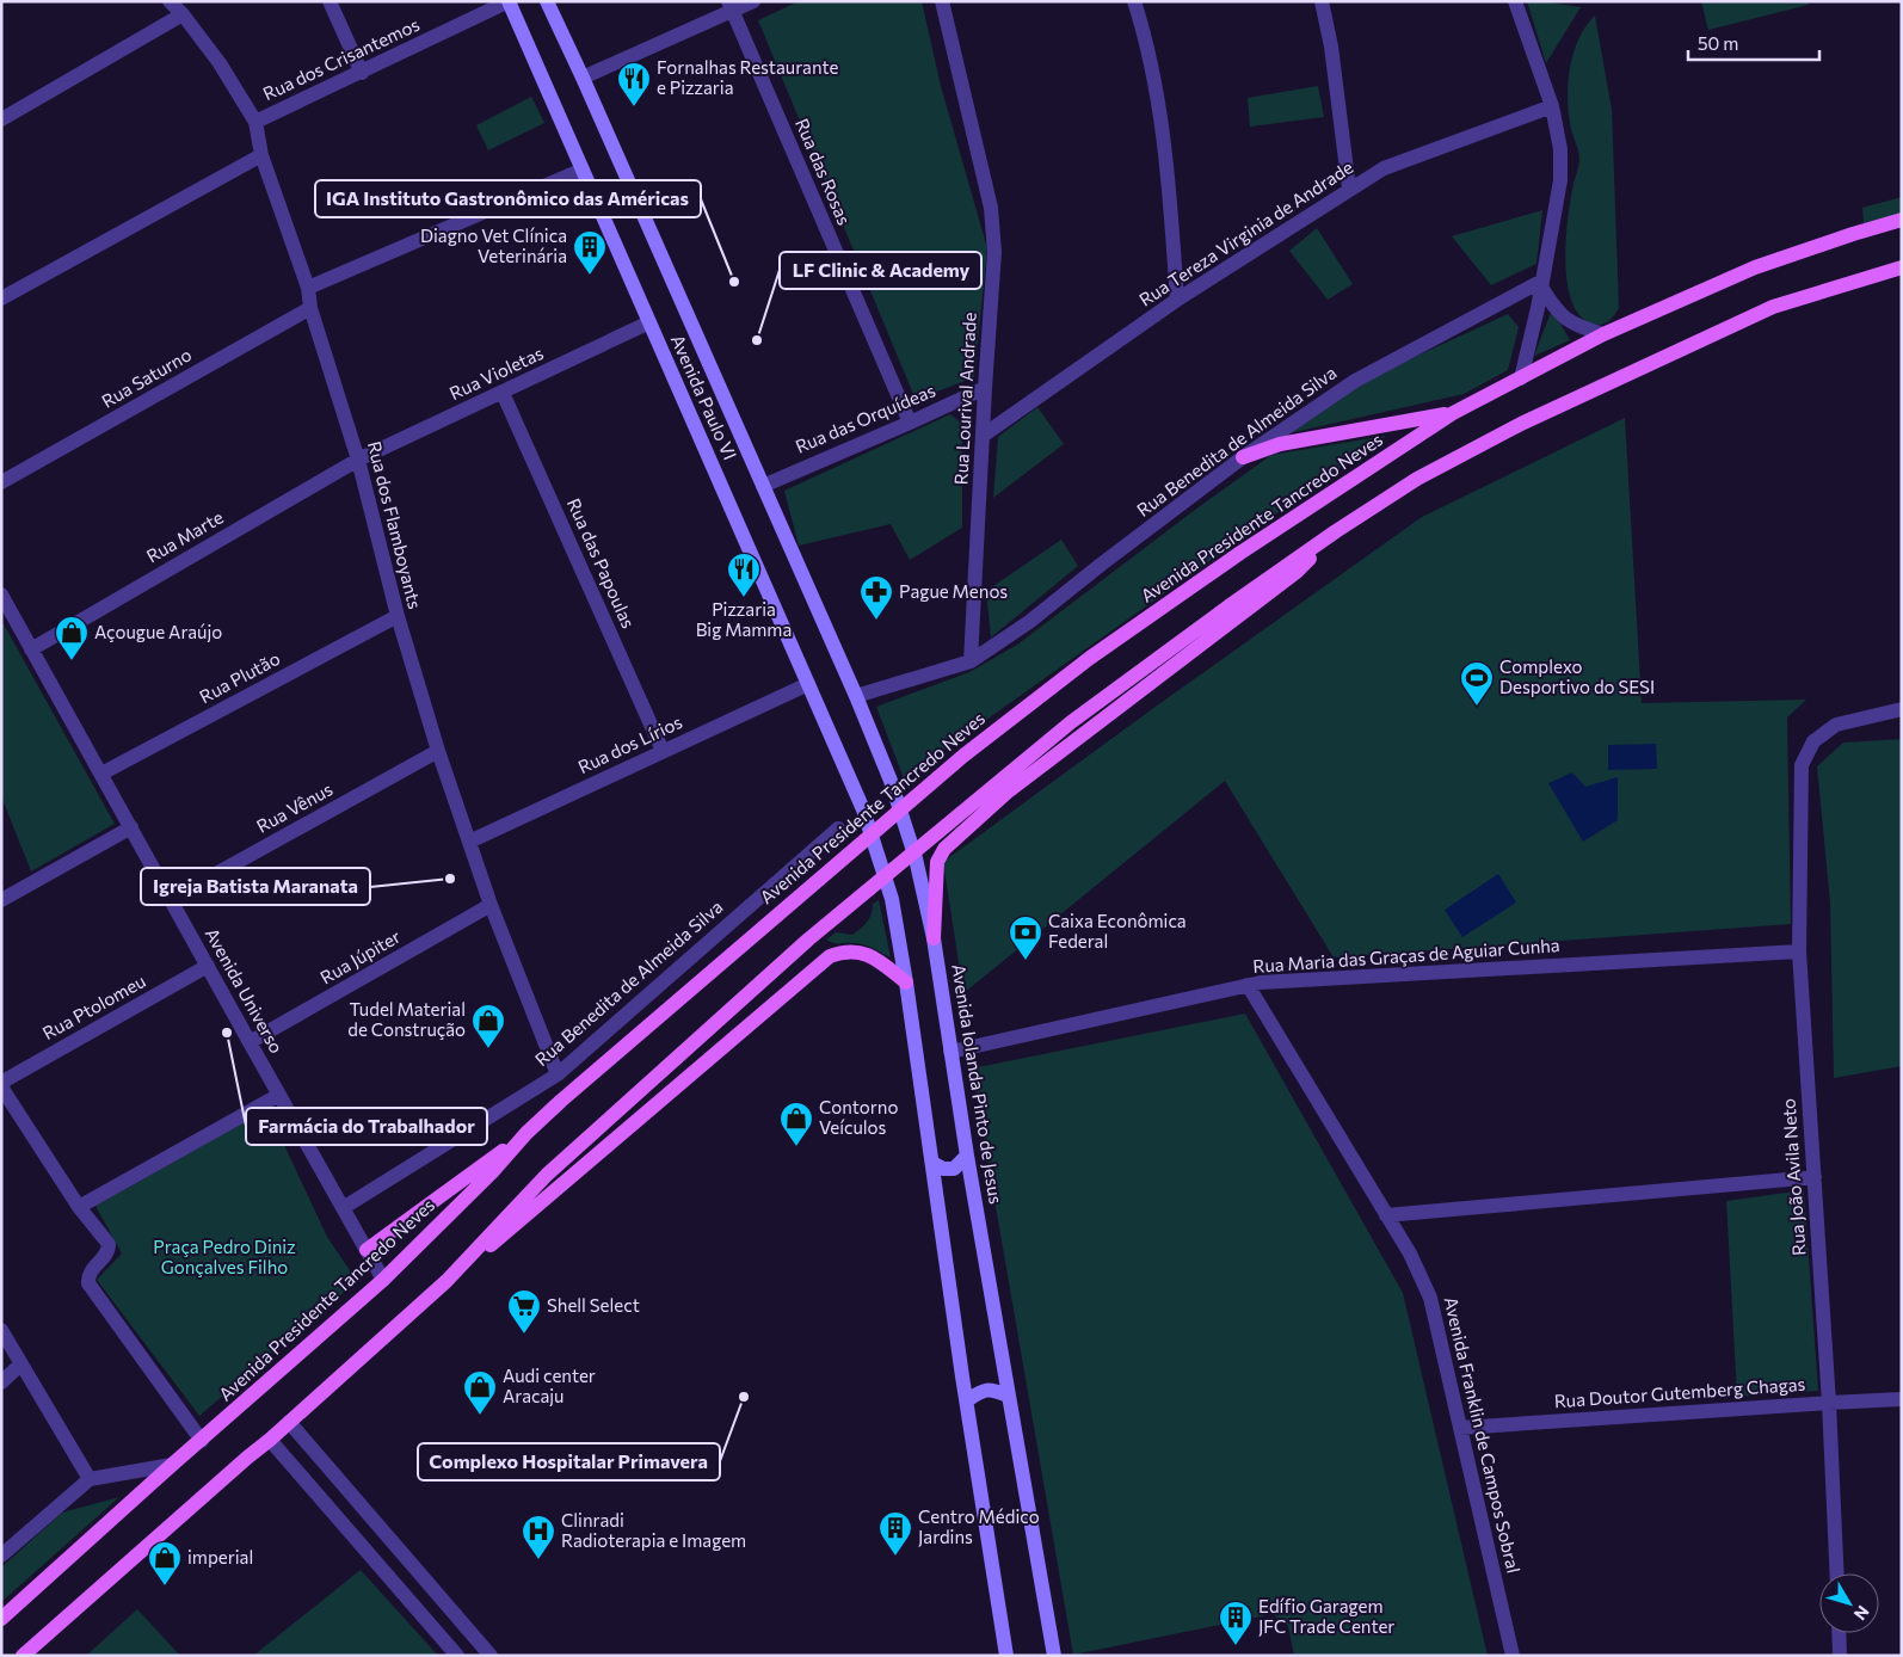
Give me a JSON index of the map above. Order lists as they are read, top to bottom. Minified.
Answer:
{"streets":{"main road":["Avenida Paulo VI","Avenida Presidente Tancredo Neves","Avenida Iolanda Pinto de Jesus"],"street":["Rua dos Crisantemos","Rua das Rosas","Rua Tereza Virginia de Andrade","Rua Violetas","Rua Saturno","Rua Lourival Andrade","Rua das Orquídeas","Rua Benedita de Almeida Silva","Rua dos Flamboyants","Rua Marte","Rua das Papoulas","Rua Plutão","Rua dos Lírios","Rua Vênus","Rua Maria das Graças de Aguiar Cunha","Rua Júpiter","Avenida Universo","Rua Ptolomeu","Rua João Avila Neto","Rua Doutor Gutemberg Chagas","Avenida Franklin de Campos Sobral"]},"crossings":[["Rua dos Crisantemos","Avenida Paulo VI"],["Rua dos Crisantemos","Rua dos Flamboyants"],["Rua das Rosas","Rua das Orquídeas"],["Rua Tereza Virginia de Andrade","Rua Lourival Andrade"],["Rua Violetas","Avenida Paulo VI"],["Rua Violetas","Rua dos Flamboyants"],["Rua Violetas","Rua Marte"],["Rua Violetas","Rua das Papoulas"],["Rua Saturno","Rua dos Flamboyants"],["Avenida Paulo VI","Rua das Orquídeas"],["Avenida Paulo VI","Rua Benedita de Almeida Silva"],["Avenida Paulo VI","Rua dos Lírios"],["Avenida Paulo VI","Avenida Iolanda Pinto de Jesus"],["Rua Lourival Andrade","Rua das Orquídeas"],["Rua Lourival Andrade","Rua Benedita de Almeida Silva"],["Rua Benedita de Almeida Silva","Rua dos Flamboyants"],["Rua Benedita de Almeida Silva","Avenida Universo"],["Avenida Presidente Tancredo Neves","Avenida Universo"],["Rua dos Flamboyants","Rua Marte"],["Rua dos Flamboyants","Rua Plutão"],["Rua dos Flamboyants","Rua dos Lírios"],["Rua dos Flamboyants","Rua Vênus"],["Rua dos Flamboyants","Rua Júpiter"],["Rua Marte","Avenida Universo"],["Rua das Papoulas","Rua dos Lírios"],["Rua Plutão","Avenida Universo"],["Rua Vênus","Avenida Universo"],["Rua Maria das Graças de Aguiar Cunha","Avenida Iolanda Pinto de Jesus"],["Rua Maria das Graças de Aguiar Cunha","Rua João Avila Neto"],["Rua Maria das Graças de Aguiar Cunha","Avenida Franklin de Campos Sobral"],["Rua Júpiter","Avenida Universo"],["Avenida Universo","Rua Ptolomeu"],["Rua João Avila Neto","Rua Doutor Gutemberg Chagas"],["Rua Doutor Gutemberg Chagas","Avenida Franklin de Campos Sobral"]],"parks":["Praça Pedro Diniz Gonçalves Filho"],"places":{"restaurant":["Fornalhas Restaurante e Pizzaria","Pizzaria Big Mamma"],"building":["Diagno Vet Clínica Veterinária","Centro Médico Jardins","Edífio Garagem JFC Trade Center"],"other":["IGA Instituto Gastronômico das Américas","LF Clinic & Academy","Igreja Batista Maranata","Farmácia do Trabalhador","Complexo Hospitalar Primavera"],"pharmacy":["Pague Menos"],"shop":["Açougue Araújo","Tudel Material de Construção","Contorno Veículos","Audi center Aracaju","imperial"],"sports":["Complexo Desportivo do SESI"],"bank":["Caixa Econômica Federal"],"supermarket":["Shell Select"],"hospital":["Clinradi Radioterapia e Imagem"]},"scale_bar":"50 m","north":"bottom right"}
